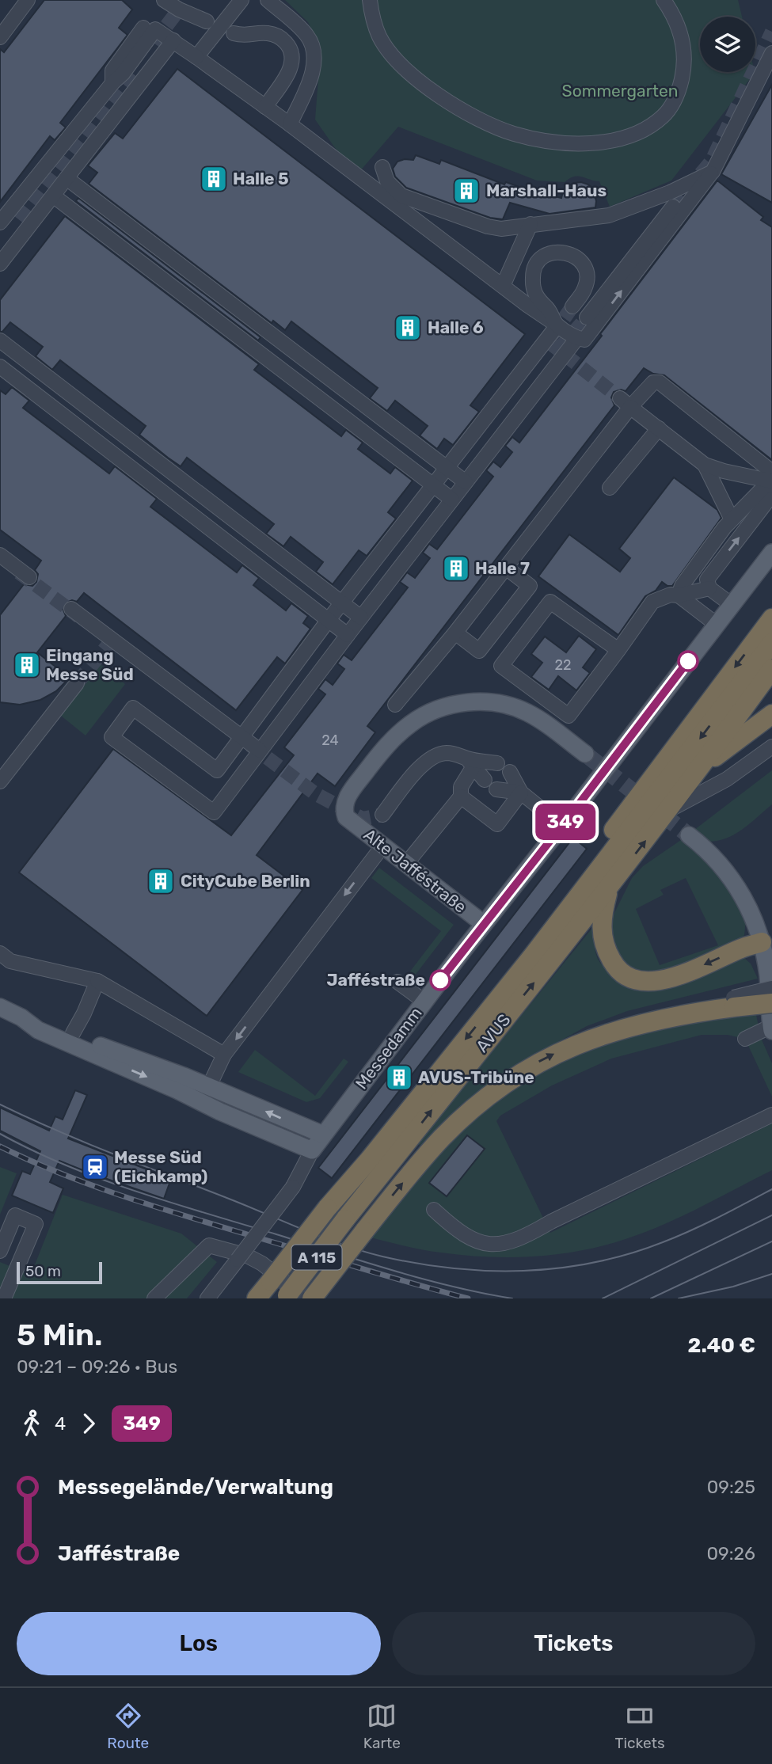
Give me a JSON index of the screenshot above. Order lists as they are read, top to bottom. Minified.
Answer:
{"streets":{"highway":["AVUS","A 115"],"main road":["Alte Jafféstraße","Messedamm"]},"crossings":[["Alte Jafféstraße","Messedamm"]],"parks":["Sommergarten"],"places":{"building":["Halle 5","Marshall-Haus","Halle 6","Halle 7","Eingang Messe Süd","CityCube Berlin","AVUS-Tribüne"],"other":["Jafféstraße"],"station":["Messe Süd (Eichkamp)"]},"lines":["bus line 349"],"house_numbers":["22","24"],"scale_bar":"50 m","page":{"on_map":"349","scale":"50 m","heading":["5 Min.","09:21 – 09:26 · Bus","2.40 €"],"legs":["4","349"],"list":[{"name":"Messegelände/Verwaltung","value":"09:25"},{"name":"Jafféstraße","value":"09:26"}],"buttons":["Los","Tickets"],"tabs":["Route","Karte","Tickets"]}}
